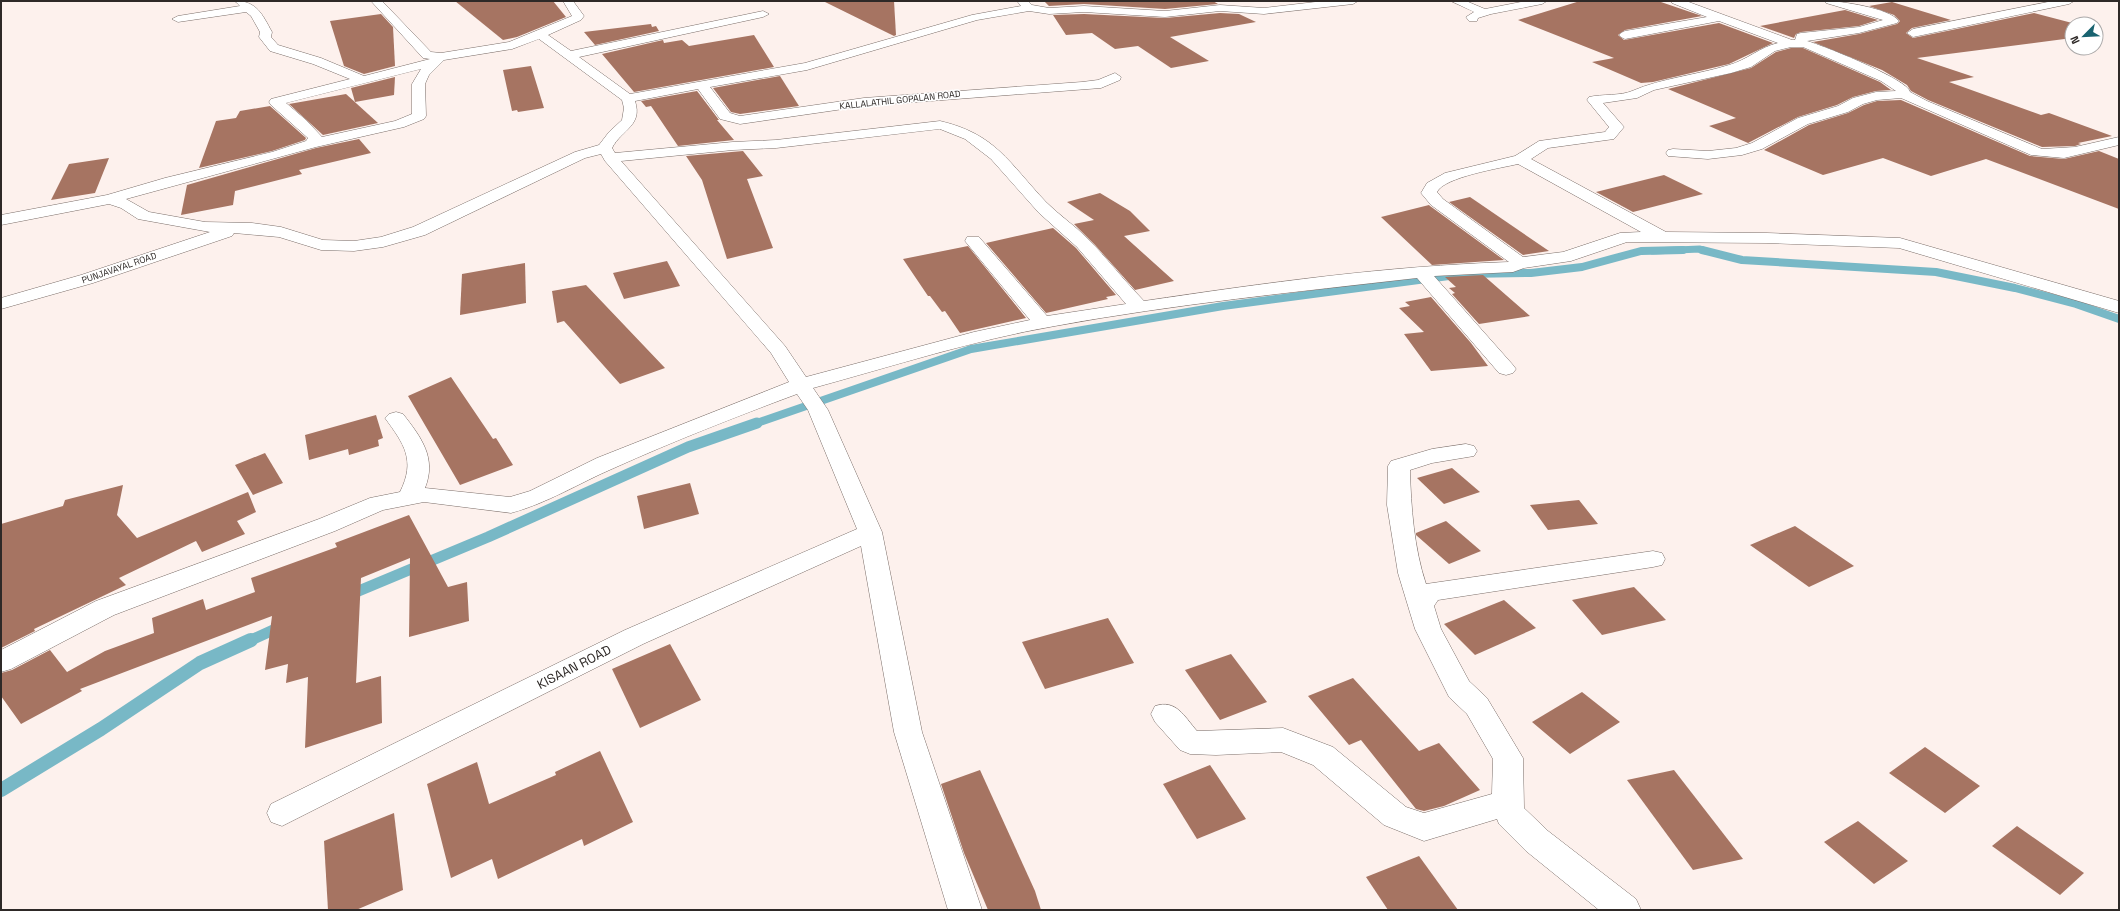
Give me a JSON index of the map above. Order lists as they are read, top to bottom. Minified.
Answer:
{"streets":{"street":["KALLALATHIL GOPALAN ROAD","PUNJAVAYAL ROAD","KISAAN ROAD"]},"north":"bottom left"}
